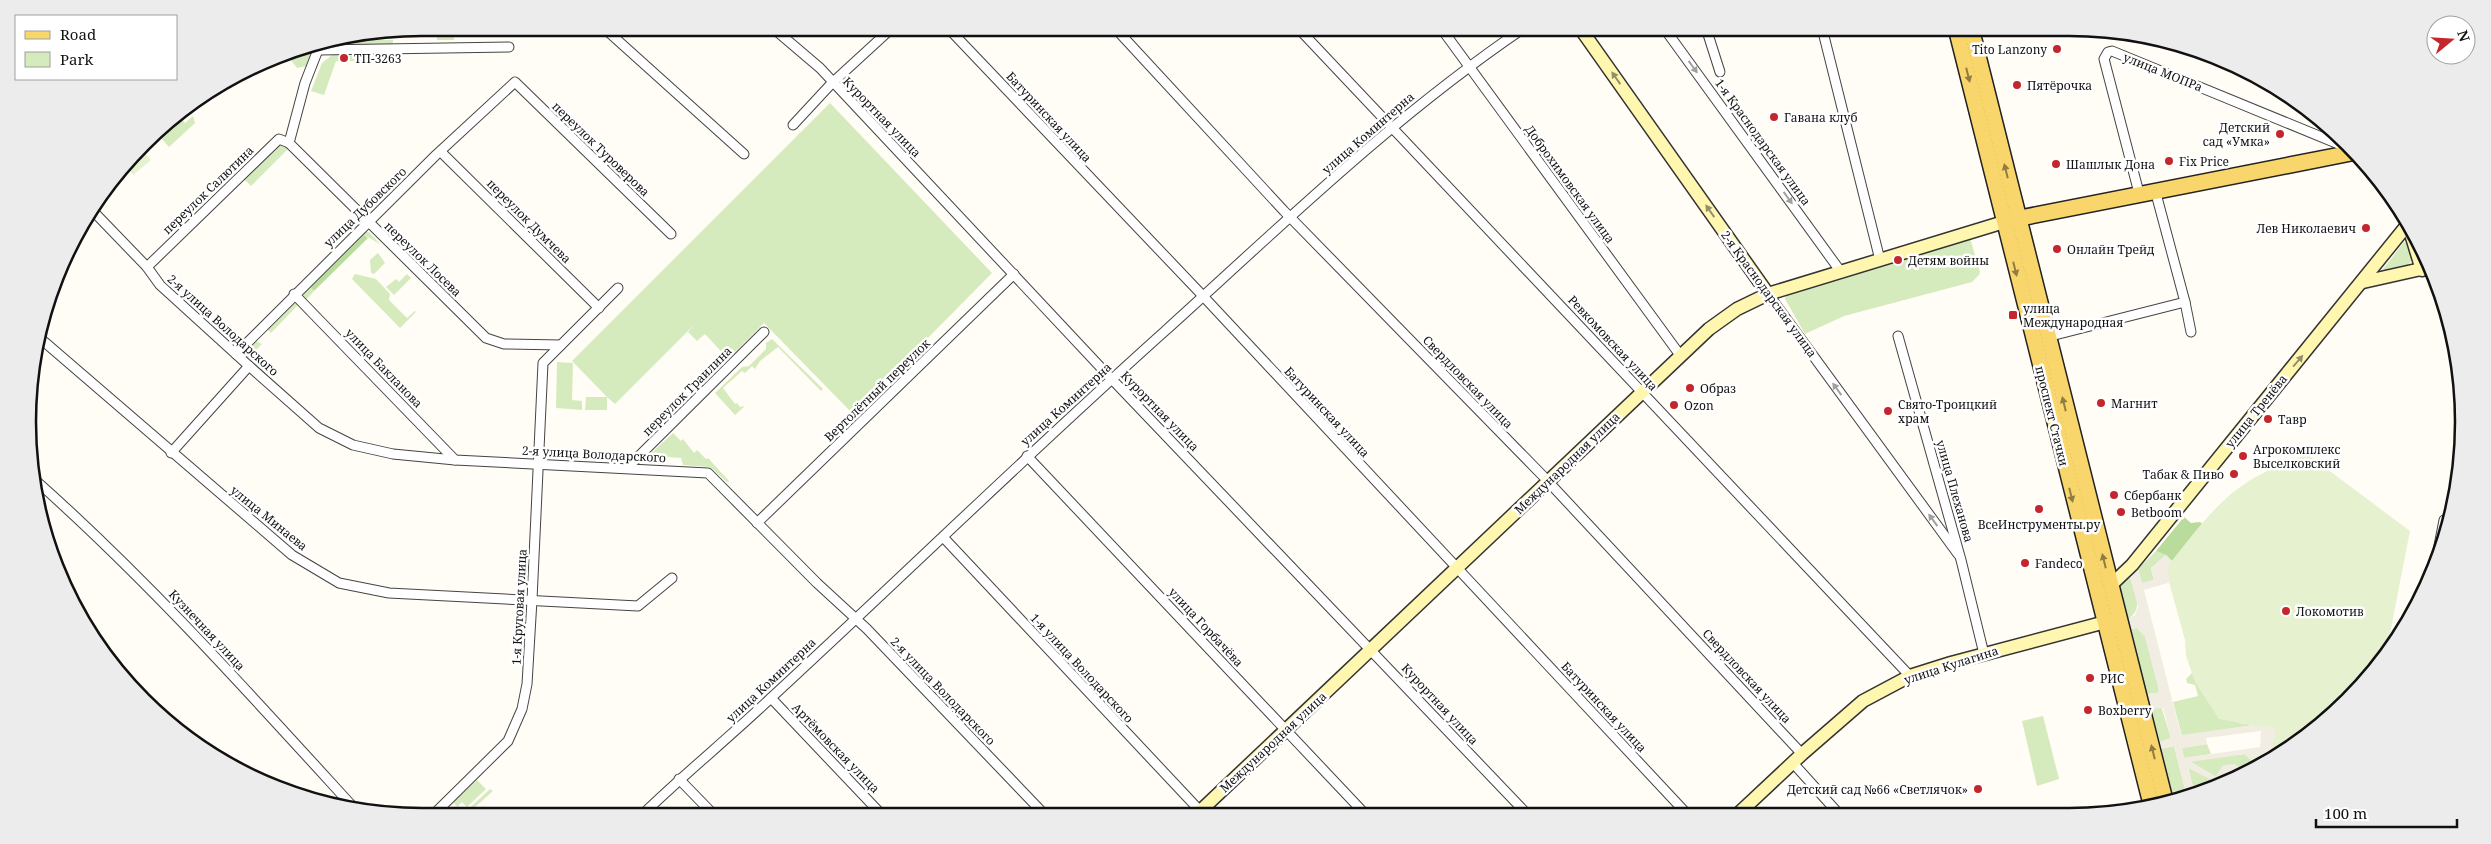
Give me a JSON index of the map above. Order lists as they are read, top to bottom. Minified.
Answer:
{"streets":{"main road":["улица МОПРа","проспект Стачки"],"street":["Курортная улица","Батуринская улица","улица Коминтерна","1-я Краснодарская улица","переулок Туроверова","Доброхимовская улица","переулок Салютина","улица Дубовского","переулок Думчева","переулок Лосева","2-я Краснодарская улица","2-я улица Володарского","Ревкомовская улица","улица Бакланова","Свердловская улица","Вертолётный переулок","переулок Траилина","улица Тренёва","Международная улица","улица Плеханова","улица Минаева","1-я Круговая улица","улица Горбачёва","Кузнечная улица","улица Кулагина","1-я улица Володарского","Артёмовская улица"]},"crossings":[["улица МОПРа","проспект Стачки"],["улица МОПРа","Международная улица"],["Курортная улица","улица Коминтерна"],["Курортная улица","Вертолётный переулок"],["Курортная улица","Международная улица"],["Батуринская улица","улица Коминтерна"],["Батуринская улица","Международная улица"],["улица Коминтерна","Доброхимовская улица"],["улица Коминтерна","2-я улица Володарского"],["улица Коминтерна","Ревкомовская улица"],["улица Коминтерна","Свердловская улица"],["улица Коминтерна","улица Горбачёва"],["улица Коминтерна","1-я улица Володарского"],["улица Коминтерна","Артёмовская улица"],["1-я Краснодарская улица","Международная улица"],["переулок Туроверова","улица Дубовского"],["Доброхимовская улица","Международная улица"],["переулок Салютина","переулок Лосева"],["переулок Салютина","2-я улица Володарского"],["улица Дубовского","переулок Думчева"],["улица Дубовского","переулок Лосева"],["улица Дубовского","2-я улица Володарского"],["улица Дубовского","улица Бакланова"],["переулок Лосева","1-я Круговая улица"],["2-я Краснодарская улица","Международная улица"],["2-я Краснодарская улица","улица Плеханова"],["2-я улица Володарского","улица Бакланова"],["2-я улица Володарского","Вертолётный переулок"],["2-я улица Володарского","переулок Траилина"],["2-я улица Володарского","1-я Круговая улица"],["Ревкомовская улица","Международная улица"],["Ревкомовская улица","улица Кулагина"],["Свердловская улица","Международная улица"],["Свердловская улица","улица Кулагина"],["улица Тренёва","проспект Стачки"],["проспект Стачки","Международная улица"],["проспект Стачки","улица Кулагина"],["Международная улица","улица Горбачёва"],["улица Плеханова","улица Кулагина"],["улица Минаева","1-я Круговая улица"]],"one_way":["2-я Краснодарская улица","улица Тренёва"],"places":{"other":["Tito Lanzony","ТП-3263","Пятёрочка","Гавана клуб","Детский сад «Умка»","Fix Price","Шашлык Дона","Лев Николаевич","Онлайн Трейд","Детям войны","Образ","Магнит","Ozon","Свято-Троицкий храм","Тавр","Агрокомплекс Выселковский","Табак & Пиво","Сбербанк","ВсеИнструменты.ру","Betboom","Fandeco","Локомотив","РИС","Boxberry","Детский сад №66 «Светлячок»"],"transit":["улица Международная"]},"legend":["Road","Park"],"scale_bar":"100 m","north":"right"}
